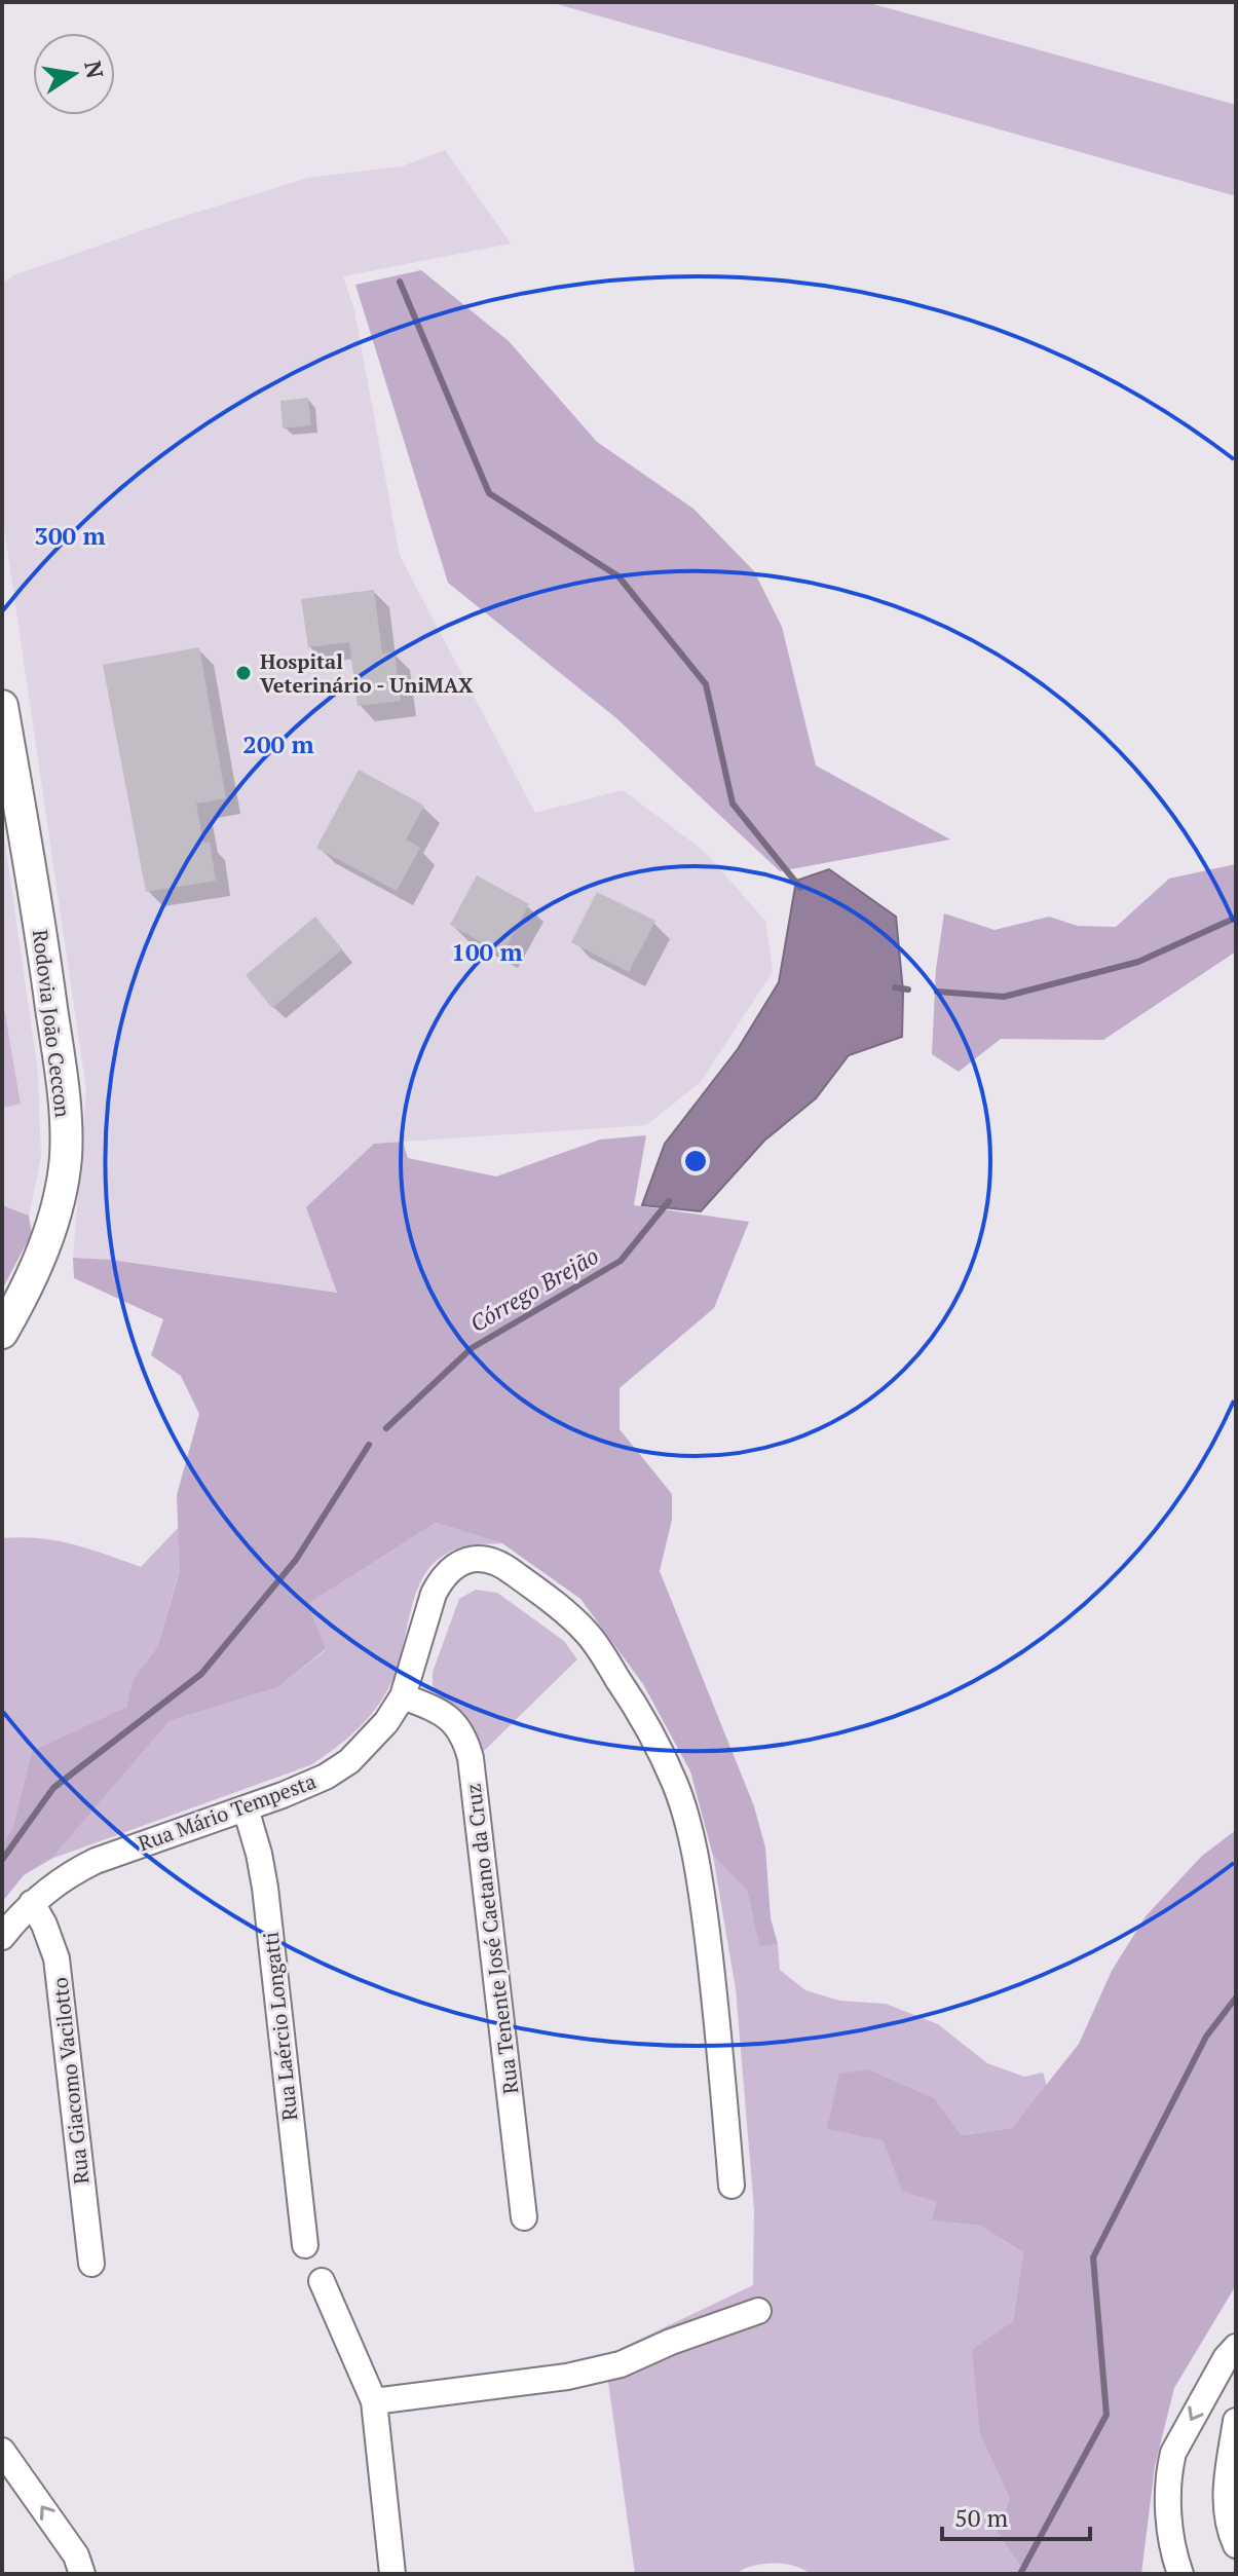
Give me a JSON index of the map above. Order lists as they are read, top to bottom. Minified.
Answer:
{"streets":{"main road":["Rodovia João Ceccon"],"street":["Rua Mário Tempesta","Rua Tenente José Caetano da Cruz","Rua Laércio Longatti","Rua Giacomo Vacilotto"]},"crossings":[["Rua Mário Tempesta","Rua Tenente José Caetano da Cruz"],["Rua Mário Tempesta","Rua Laércio Longatti"],["Rua Mário Tempesta","Rua Giacomo Vacilotto"]],"water":["Córrego Brejão"],"places":["Hospital Veterinário - UniMAX"],"scale_bar":"50 m","north":"right","rings":["300 m","200 m","100 m"]}
